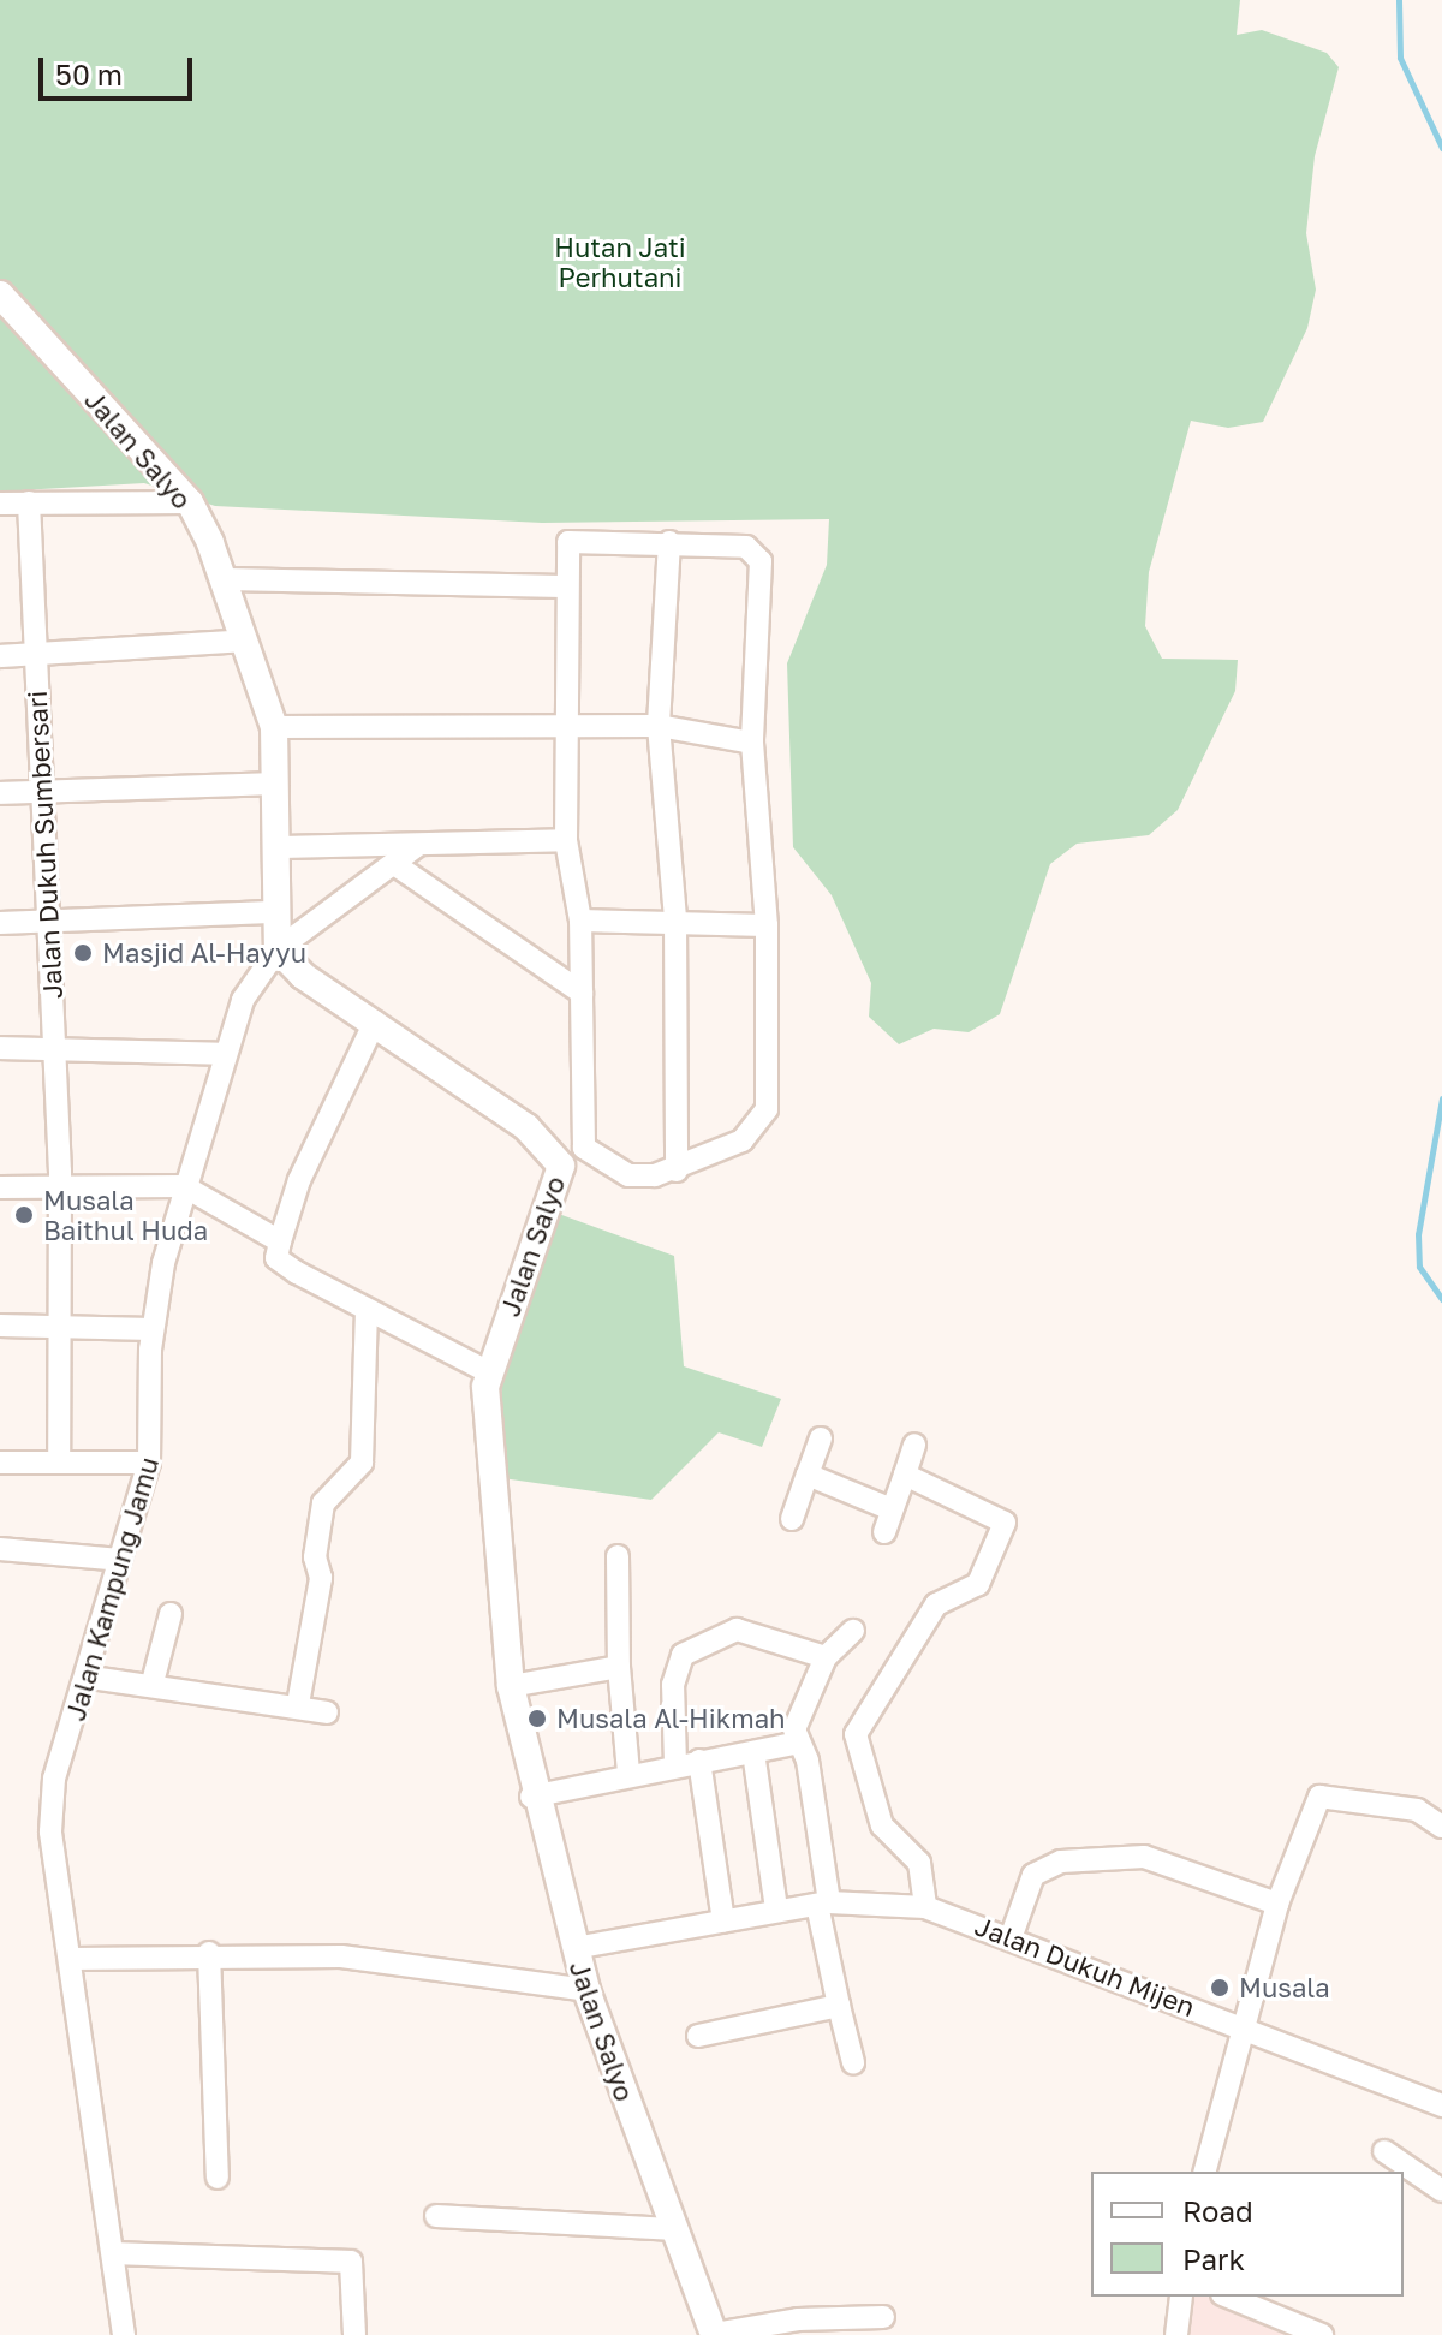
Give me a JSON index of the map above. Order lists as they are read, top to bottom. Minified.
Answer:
{"streets":{"street":["Jalan Salyo","Jalan Dukuh Sumbersari","Jalan Kampung Jamu","Jalan Dukuh Mijen"]},"crossings":[["Jalan Salyo","Jalan Kampung Jamu"],["Jalan Salyo","Jalan Dukuh Mijen"]],"parks":["Hutan Jati Perhutani"],"places":["Masjid Al-Hayyu","Musala Baithul Huda","Musala Al-Hikmah","Musala"],"legend":["Road","Park"],"scale_bar":"50 m"}
